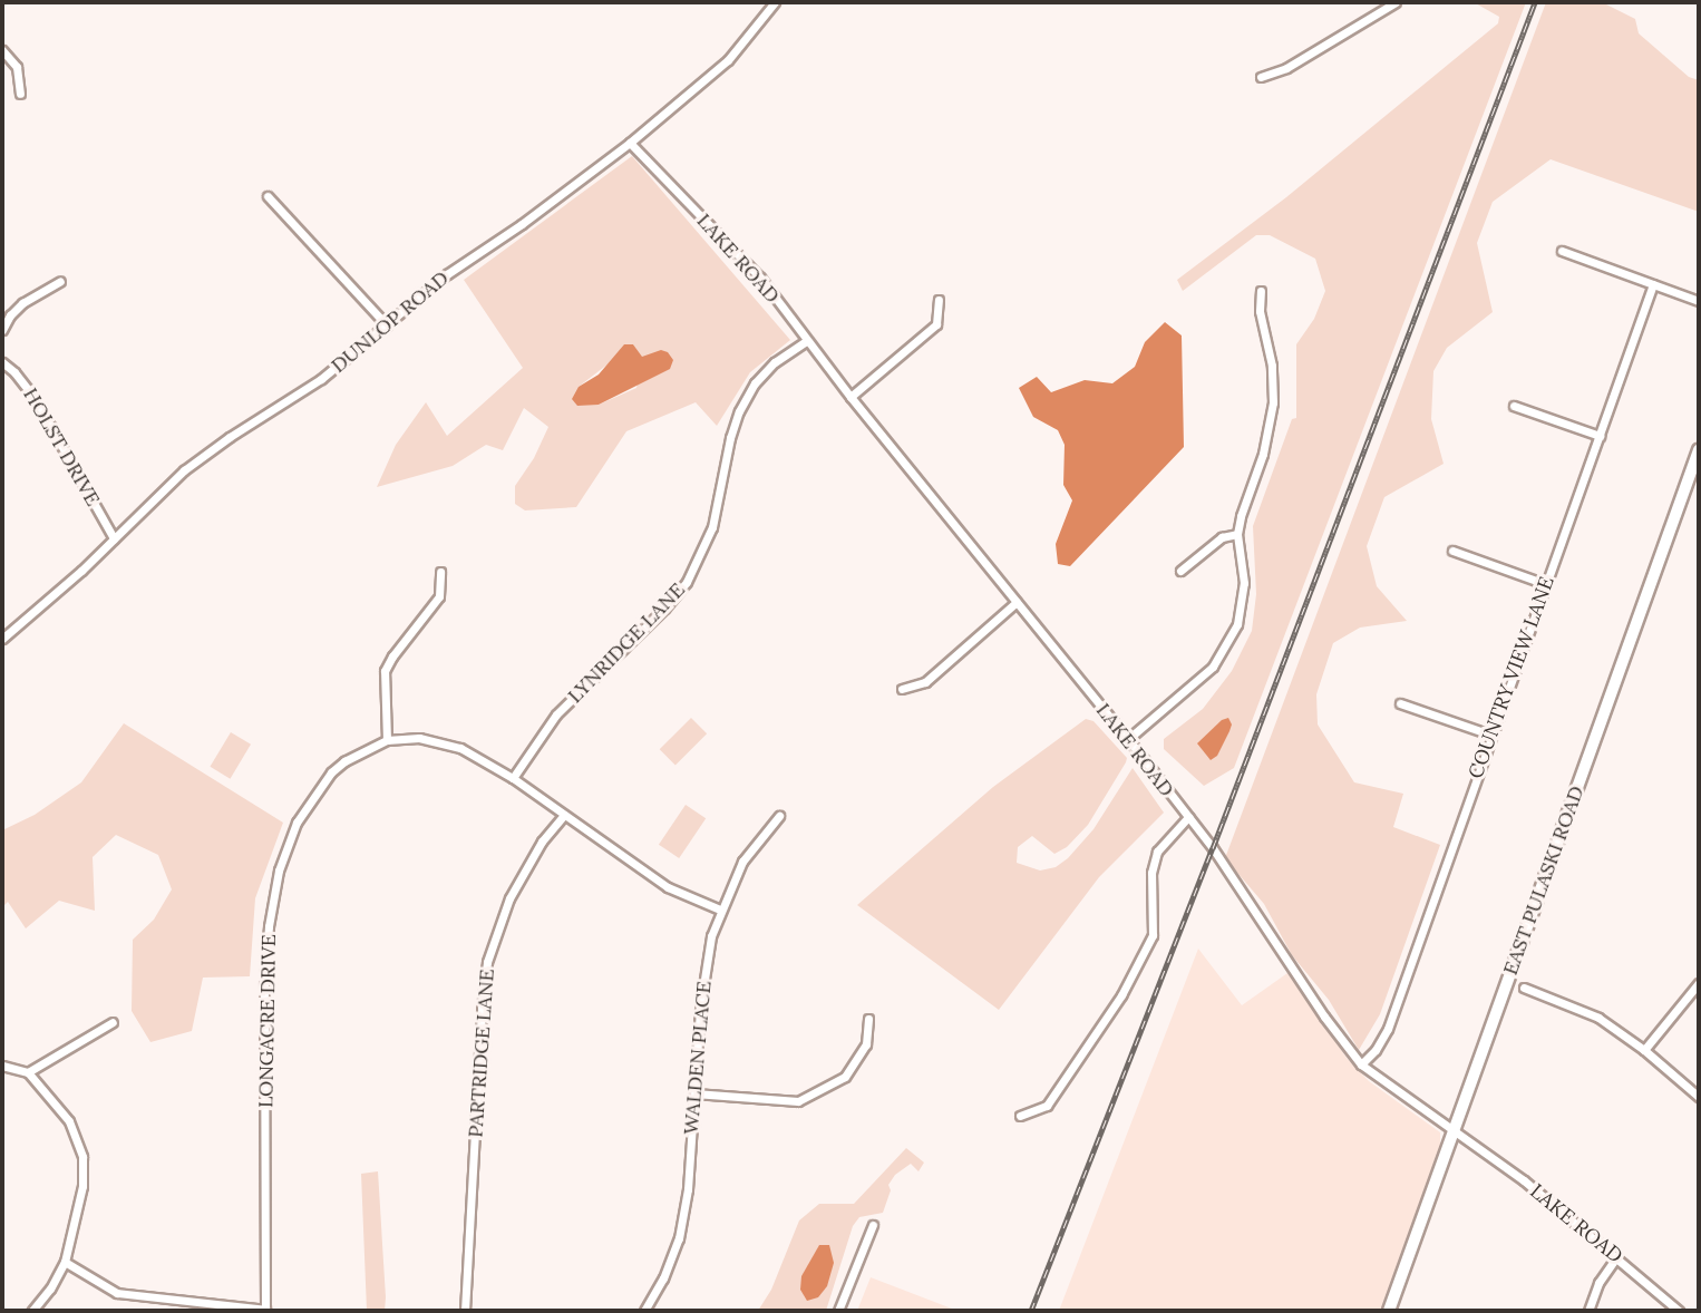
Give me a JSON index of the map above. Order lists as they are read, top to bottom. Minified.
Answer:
{"streets":{"main road":["EAST PULASKI ROAD"],"street":["LAKE ROAD","DUNLOP ROAD","HOLST DRIVE","LYNRIDGE LANE","COUNTRY VIEW LANE","LONGACRE DRIVE","PARTRIDGE LANE","WALDEN PLACE"]},"crossings":[["LAKE ROAD","DUNLOP ROAD"],["LAKE ROAD","LYNRIDGE LANE"],["LAKE ROAD","COUNTRY VIEW LANE"],["LAKE ROAD","EAST PULASKI ROAD"],["DUNLOP ROAD","HOLST DRIVE"],["LYNRIDGE LANE","LONGACRE DRIVE"],["LONGACRE DRIVE","PARTRIDGE LANE"],["LONGACRE DRIVE","WALDEN PLACE"]]}
